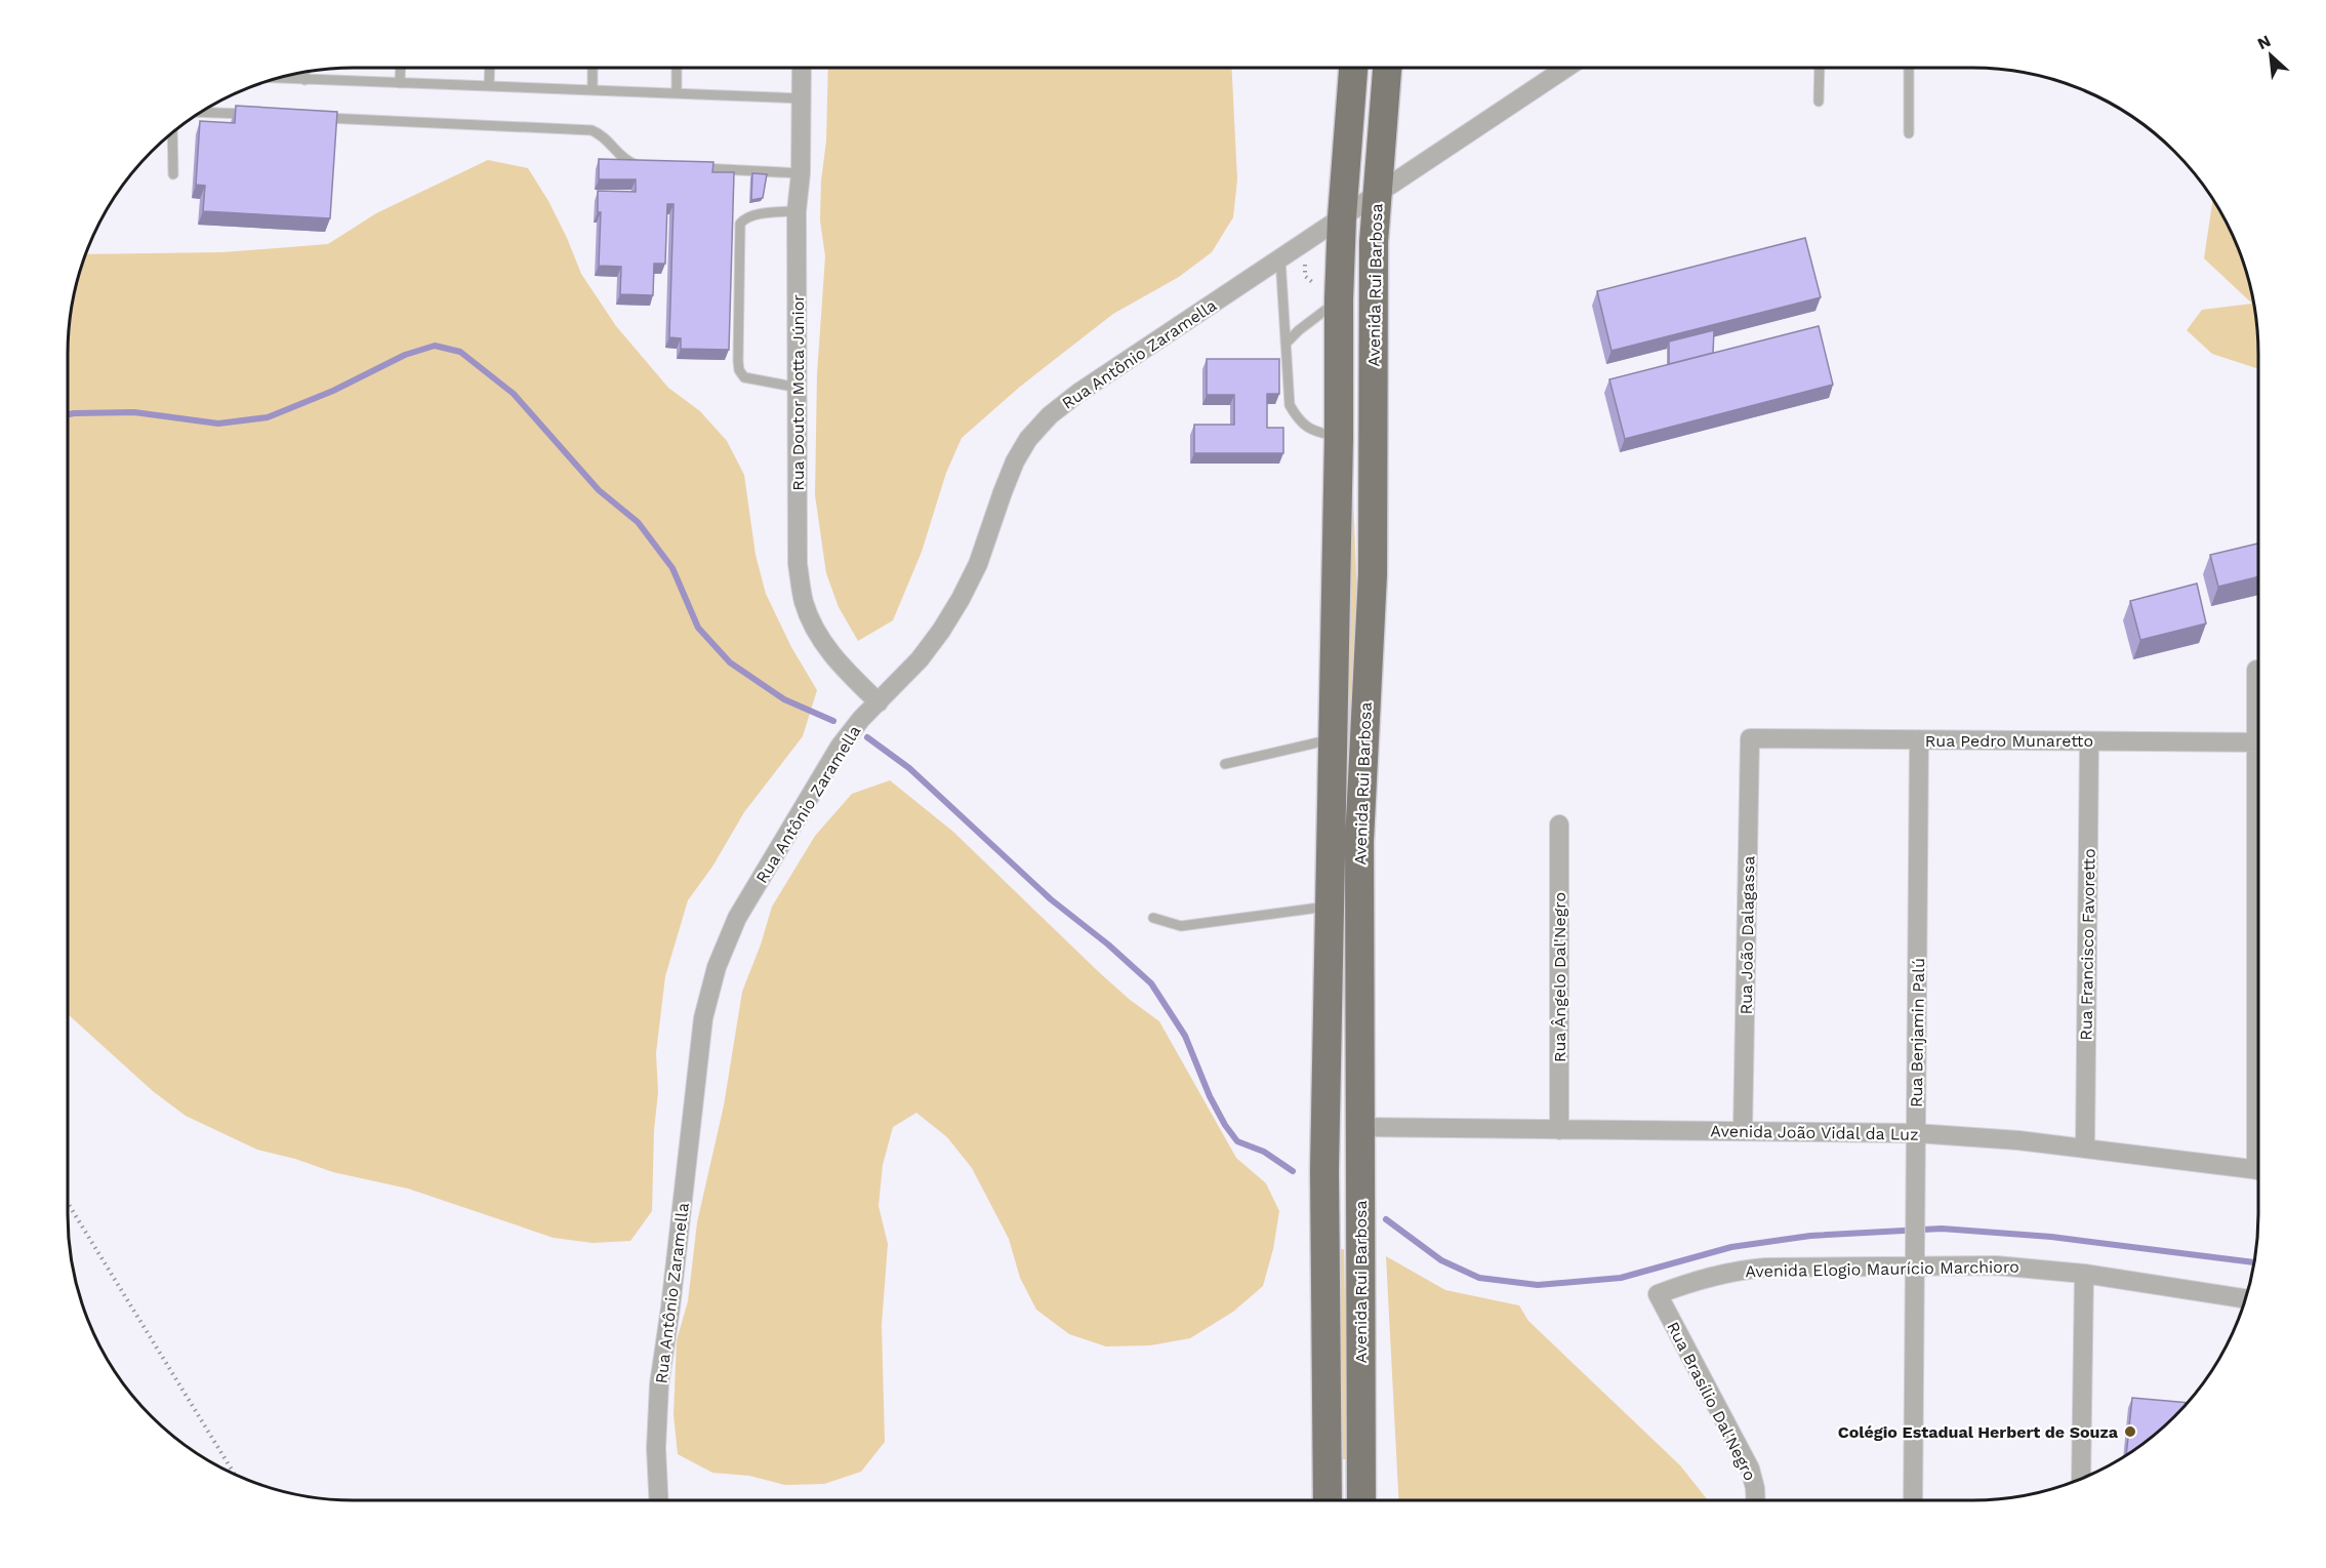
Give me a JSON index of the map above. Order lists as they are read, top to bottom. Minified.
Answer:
{"streets":{"main road":["Avenida Rui Barbosa"],"street":["Rua Antônio Zaramella","Rua Doutor Motta Júnior","Rua Pedro Munaretto","Rua João Dalagassa","Rua Francisco Favoretto","Rua Ângelo Dal'Negro","Rua Benjamin Palú","Avenida João Vidal da Luz","Avenida Elogio Maurício Marchioro","Rua Brasílio Dal'Negro"]},"crossings":[["Avenida Rui Barbosa","Rua Antônio Zaramella"],["Avenida Rui Barbosa","Avenida João Vidal da Luz"],["Rua Antônio Zaramella","Rua Doutor Motta Júnior"],["Rua Pedro Munaretto","Rua João Dalagassa"],["Rua Pedro Munaretto","Rua Francisco Favoretto"],["Rua Pedro Munaretto","Rua Benjamin Palú"],["Rua João Dalagassa","Avenida João Vidal da Luz"],["Rua Francisco Favoretto","Avenida João Vidal da Luz"],["Rua Ângelo Dal'Negro","Avenida João Vidal da Luz"],["Rua Benjamin Palú","Avenida João Vidal da Luz"],["Rua Benjamin Palú","Avenida Elogio Maurício Marchioro"],["Avenida Elogio Maurício Marchioro","Rua Brasílio Dal'Negro"]],"places":["Colégio Estadual Herbert de Souza"],"north":"top left"}
